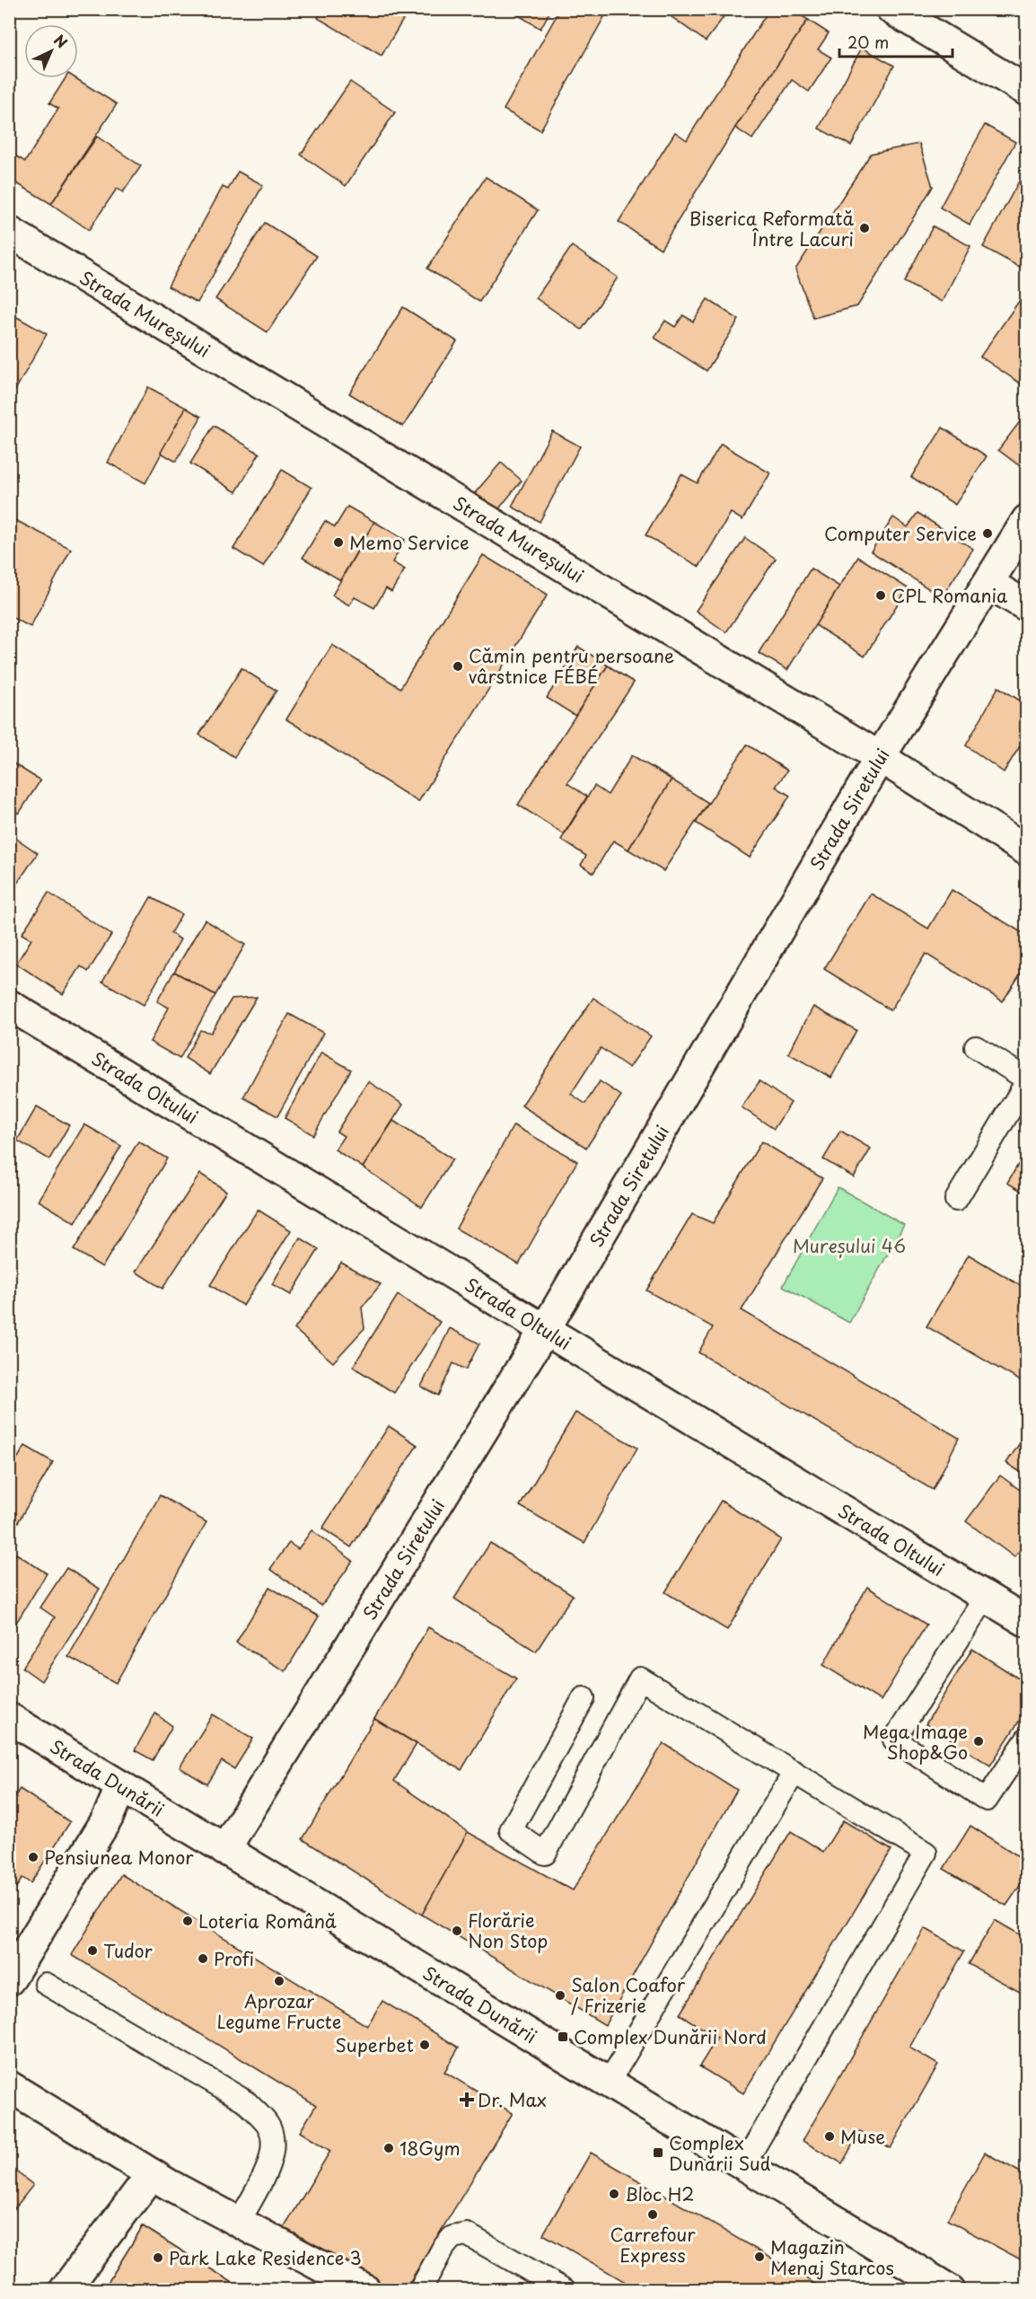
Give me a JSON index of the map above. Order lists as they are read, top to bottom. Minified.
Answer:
{"streets":{"street":["Strada Mureșului","Strada Siretului","Strada Oltului","Strada Dunării"]},"crossings":[["Strada Mureșului","Strada Siretului"],["Strada Siretului","Strada Oltului"],["Strada Siretului","Strada Dunării"]],"parks":["Mureșului 46"],"places":{"other":["Biserica Reformată Între Lacuri","Computer Service","Memo Service","CPL Romania","Cămin pentru persoane vârstnice FÉBÉ","Mega Image Shop&Go","Pensiunea Monor","Loteria Română","Florărie Non Stop","Tudor","Profi","Aprozar Legume Fructe","Salon Coafor / Frizerie","Superbet","Muse","18Gym","Bloc H2","Carrefour Express","Magazin Menaj Starcos","Park Lake Residence 3"],"transit":["Complex Dunării Nord","Complex Dunării Sud"],"health":["Dr. Max"]},"scale_bar":"20 m","north":"top right"}
